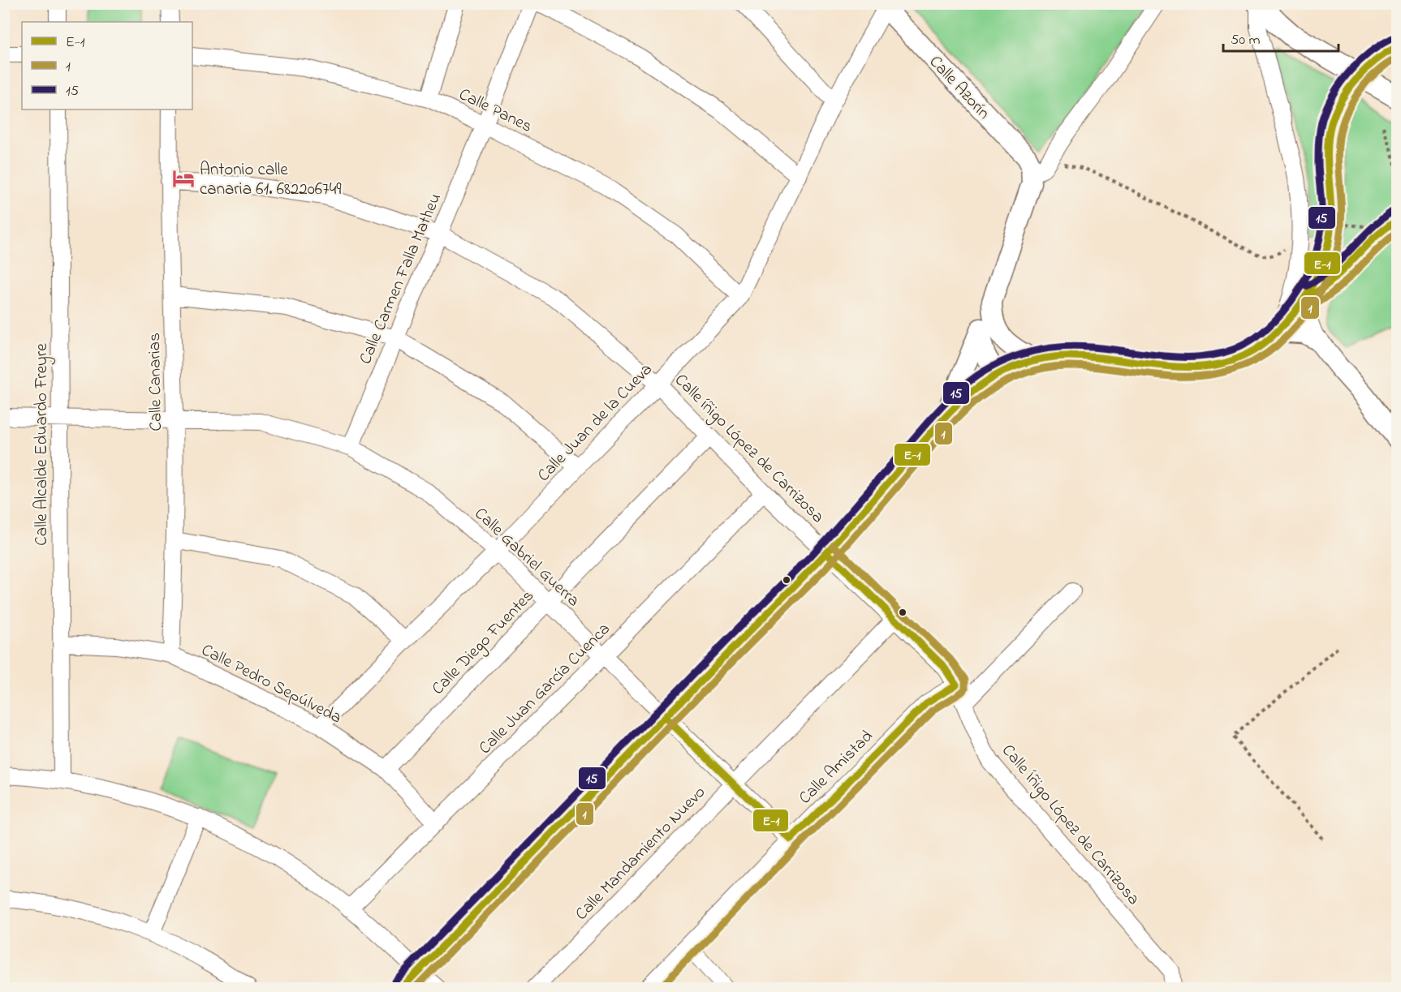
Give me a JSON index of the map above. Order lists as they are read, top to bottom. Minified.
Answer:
{"streets":{"street":["Calle Azorín","Calle Panes","Calle Carmen Falla Matheu","Calle Canarias","Calle Juan de la Cueva","Calle Alcalde Eduardo Freyre","Calle íñigo López de Carrizosa","Calle Gabriel Guerra","Calle Diego Fuentes","Calle Pedro Sepúlveda","Calle Juan García Cuenca","Calle Amistad","Calle Íñigo López de Carrizosa","Calle Mandamiento Nuevo"]},"crossings":[["Calle Azorín","Calle Juan de la Cueva"],["Calle Panes","Calle Carmen Falla Matheu"],["Calle Panes","Calle Juan de la Cueva"],["Calle Carmen Falla Matheu","Calle íñigo López de Carrizosa"],["Calle Carmen Falla Matheu","Calle Gabriel Guerra"],["Calle Canarias","Calle íñigo López de Carrizosa"],["Calle Canarias","Calle Gabriel Guerra"],["Calle Canarias","Calle Pedro Sepúlveda"],["Calle Juan de la Cueva","Calle íñigo López de Carrizosa"],["Calle Juan de la Cueva","Calle Gabriel Guerra"],["Calle Juan de la Cueva","Calle Pedro Sepúlveda"],["Calle Alcalde Eduardo Freyre","Calle Gabriel Guerra"],["Calle Alcalde Eduardo Freyre","Calle Pedro Sepúlveda"],["Calle íñigo López de Carrizosa","Calle Diego Fuentes"],["Calle íñigo López de Carrizosa","Calle Juan García Cuenca"],["Calle íñigo López de Carrizosa","Calle Íñigo López de Carrizosa"],["Calle Gabriel Guerra","Calle Diego Fuentes"],["Calle Gabriel Guerra","Calle Juan García Cuenca"],["Calle Gabriel Guerra","Calle Amistad"],["Calle Gabriel Guerra","Calle Mandamiento Nuevo"],["Calle Diego Fuentes","Calle Pedro Sepúlveda"],["Calle Pedro Sepúlveda","Calle Juan García Cuenca"],["Calle Amistad","Calle Íñigo López de Carrizosa"],["Calle Íñigo López de Carrizosa","Calle Mandamiento Nuevo"]],"places":{"hotel":["Antonio calle canaria 61. 682206749"]},"lines":["transit line 15","transit line E-1","transit line 1"],"legend":["E-1","1","15"],"scale_bar":"50 m"}
